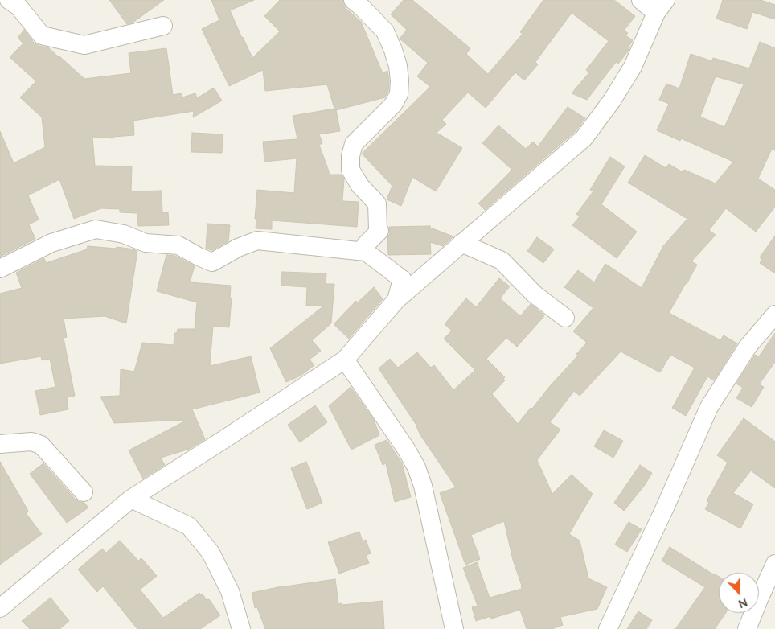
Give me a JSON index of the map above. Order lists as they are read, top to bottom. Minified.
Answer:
{"north":"bottom"}
